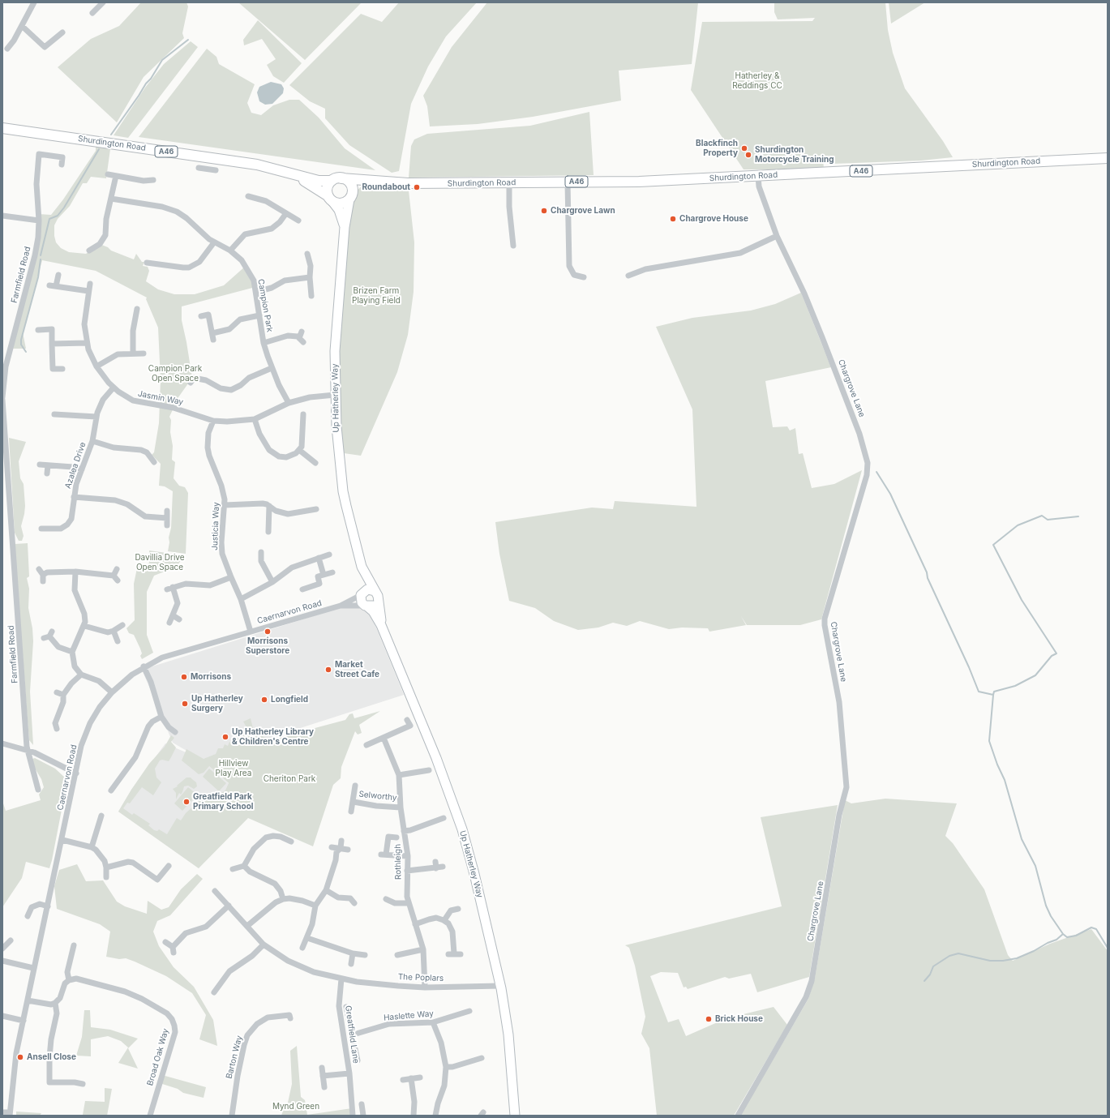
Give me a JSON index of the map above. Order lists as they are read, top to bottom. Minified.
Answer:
{"streets":{"main road":["Shurdington Road","A46"],"street":["Farmfield Road","Campion Park","Chargrove Lane","Jasmin Way","Up Hatherley Way","Azalea Drive","Justicia Way","Caernarvon Road","Selworthy","Rothleigh","The Poplars","Haslette Way","Greatfield Lane","Broad Oak Way","Barton Way"]},"crossings":[["Shurdington Road","Chargrove Lane"],["Shurdington Road","Up Hatherley Way"],["Campion Park","Jasmin Way"],["Jasmin Way","Up Hatherley Way"],["Jasmin Way","Azalea Drive"],["Jasmin Way","Justicia Way"],["Up Hatherley Way","Caernarvon Road"],["Up Hatherley Way","The Poplars"],["Justicia Way","Caernarvon Road"],["Selworthy","Rothleigh"],["Rothleigh","The Poplars"],["The Poplars","Greatfield Lane"]],"parks":["Hatherley & Reddings CC","Brizen Farm Playing Field","Campion Park Open Space","Davillia Drive Open Space","Hillview Play Area","Cheriton Park","Mynd Green"],"places":["Blackfinch Property","Shurdington Motorcycle Training","Roundabout","Chargrove Lawn","Chargrove House","Morrisons Superstore","Market Street Cafe","Morrisons","Longfield","Up Hatherley Surgery","Up Hatherley Library & Children's Centre","Greatfield Park Primary School","Brick House","Ansell Close"]}
